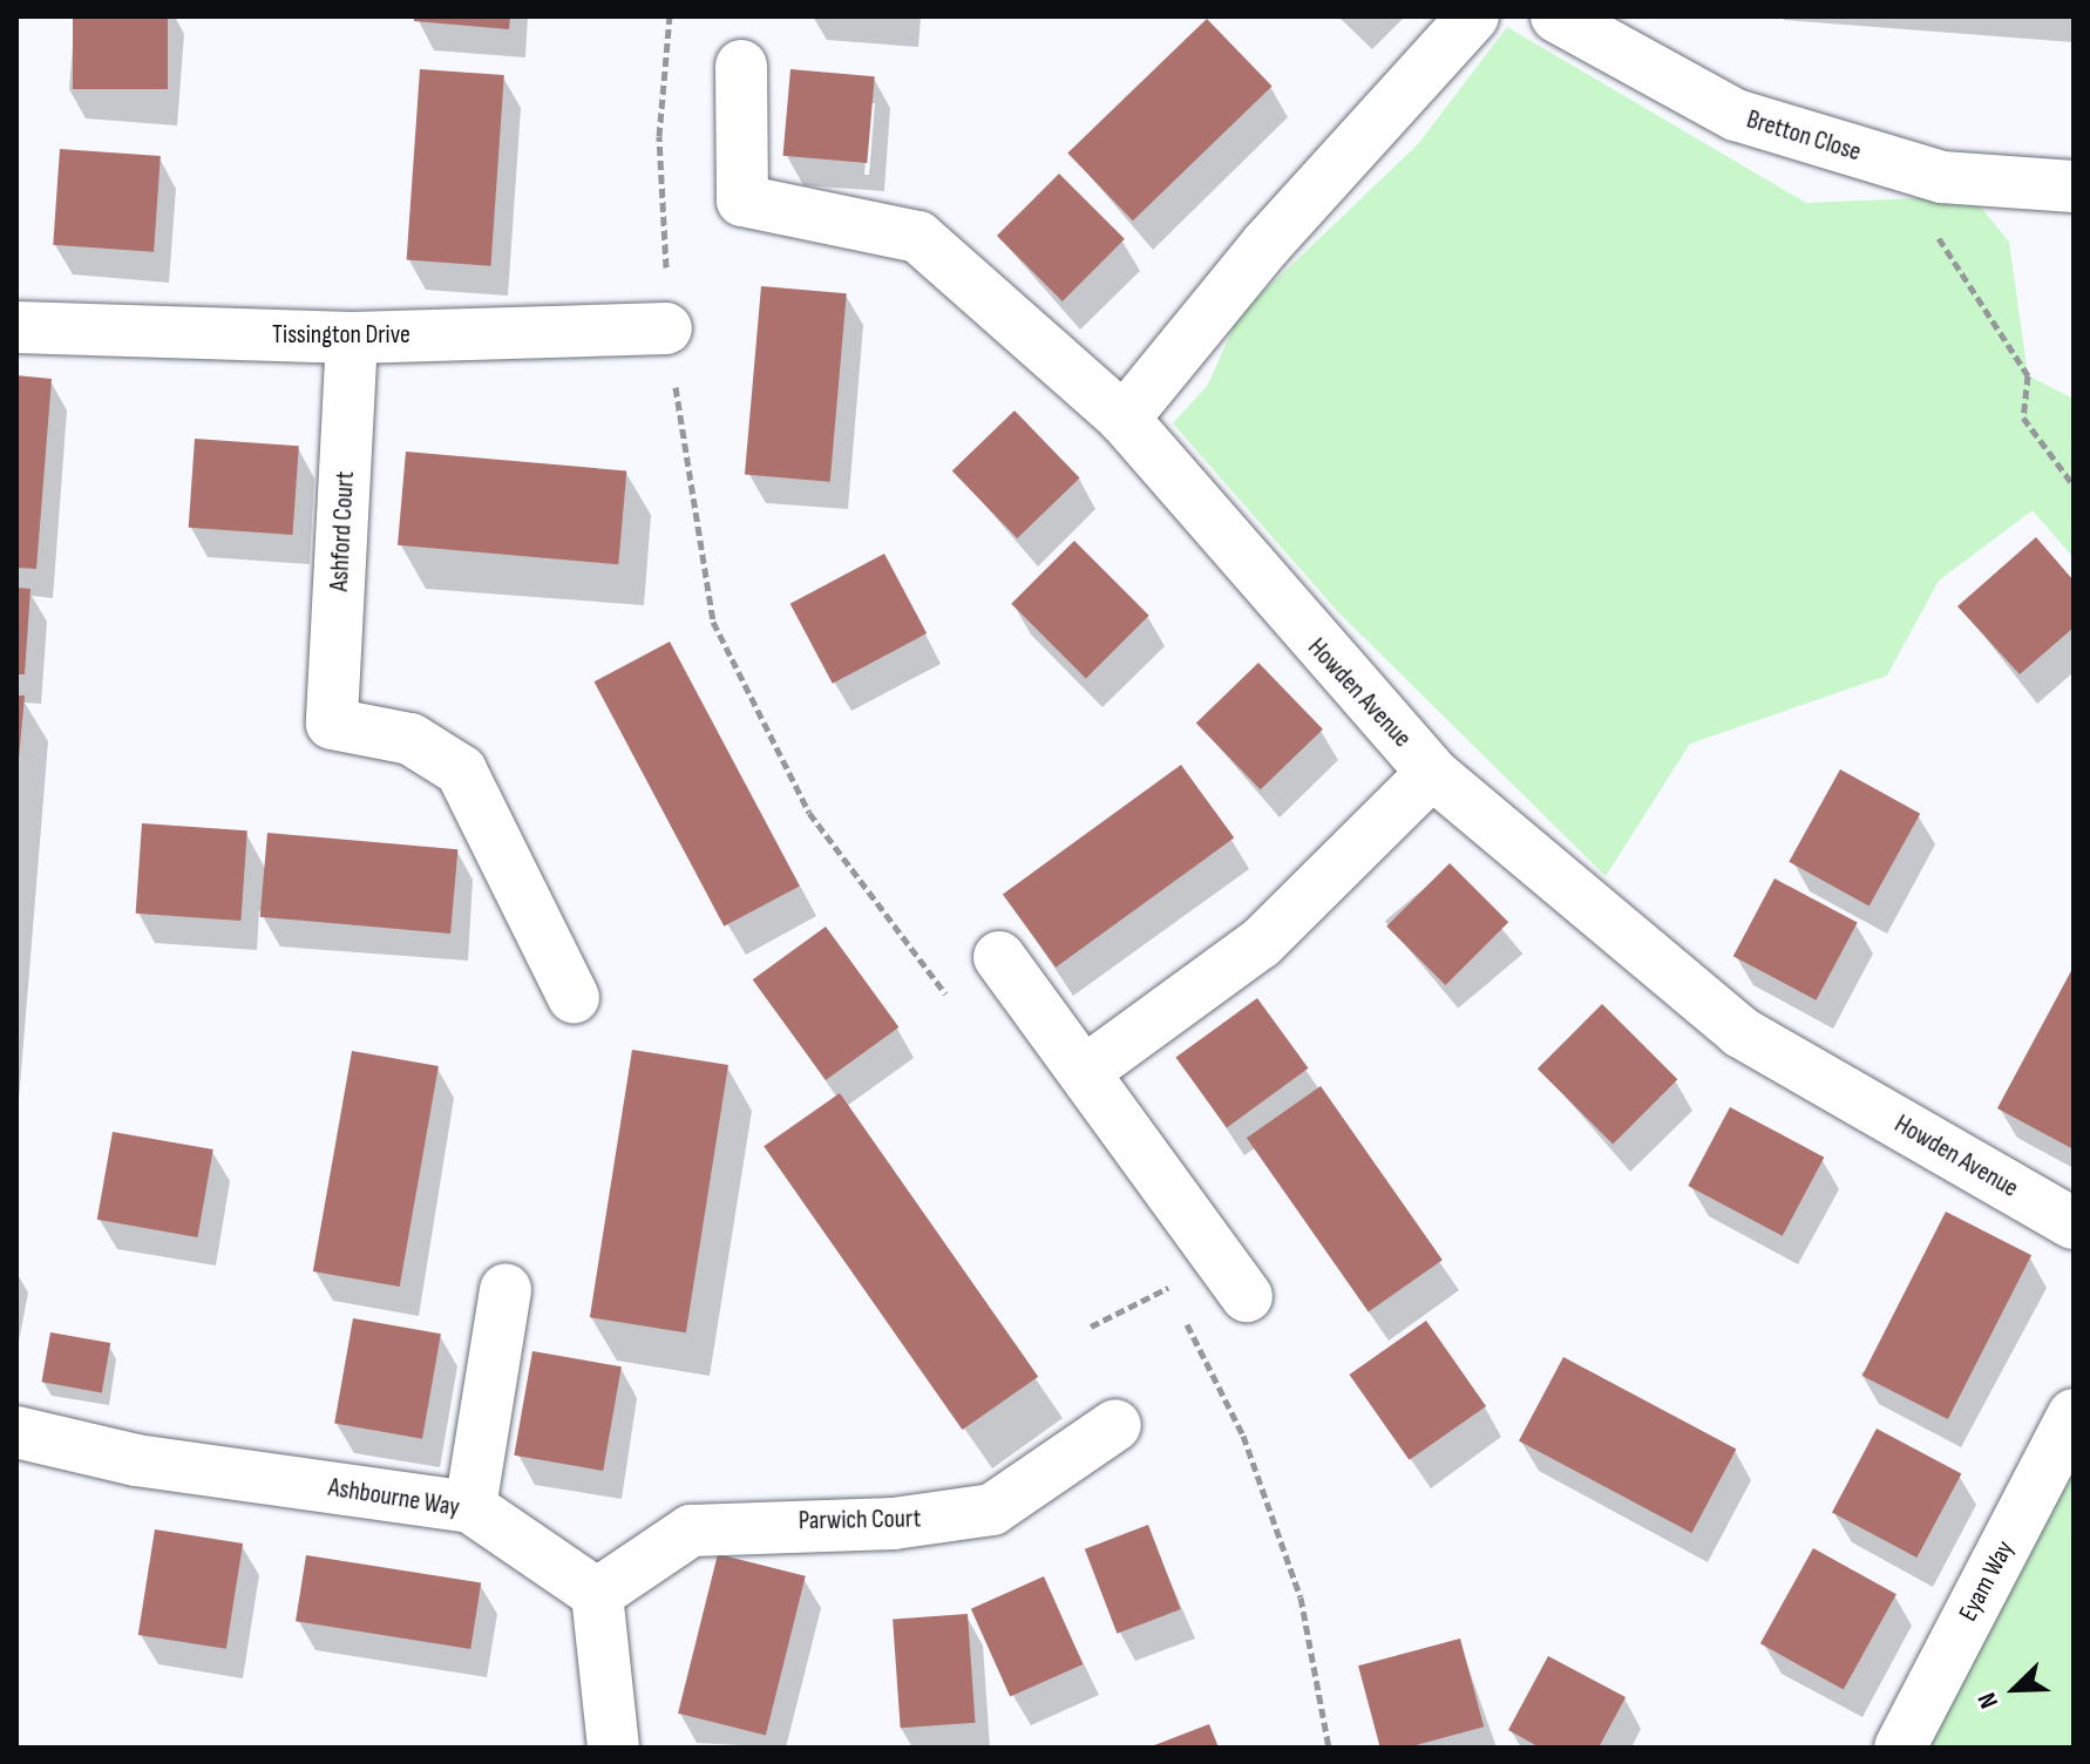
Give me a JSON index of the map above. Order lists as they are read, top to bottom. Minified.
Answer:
{"streets":{"street":["Bretton Close","Tissington Drive","Ashford Court","Howden Avenue","Ashbourne Way","Parwich Court","Eyam Way"]},"crossings":[["Tissington Drive","Ashford Court"],["Ashbourne Way","Parwich Court"]],"north":"bottom left"}
